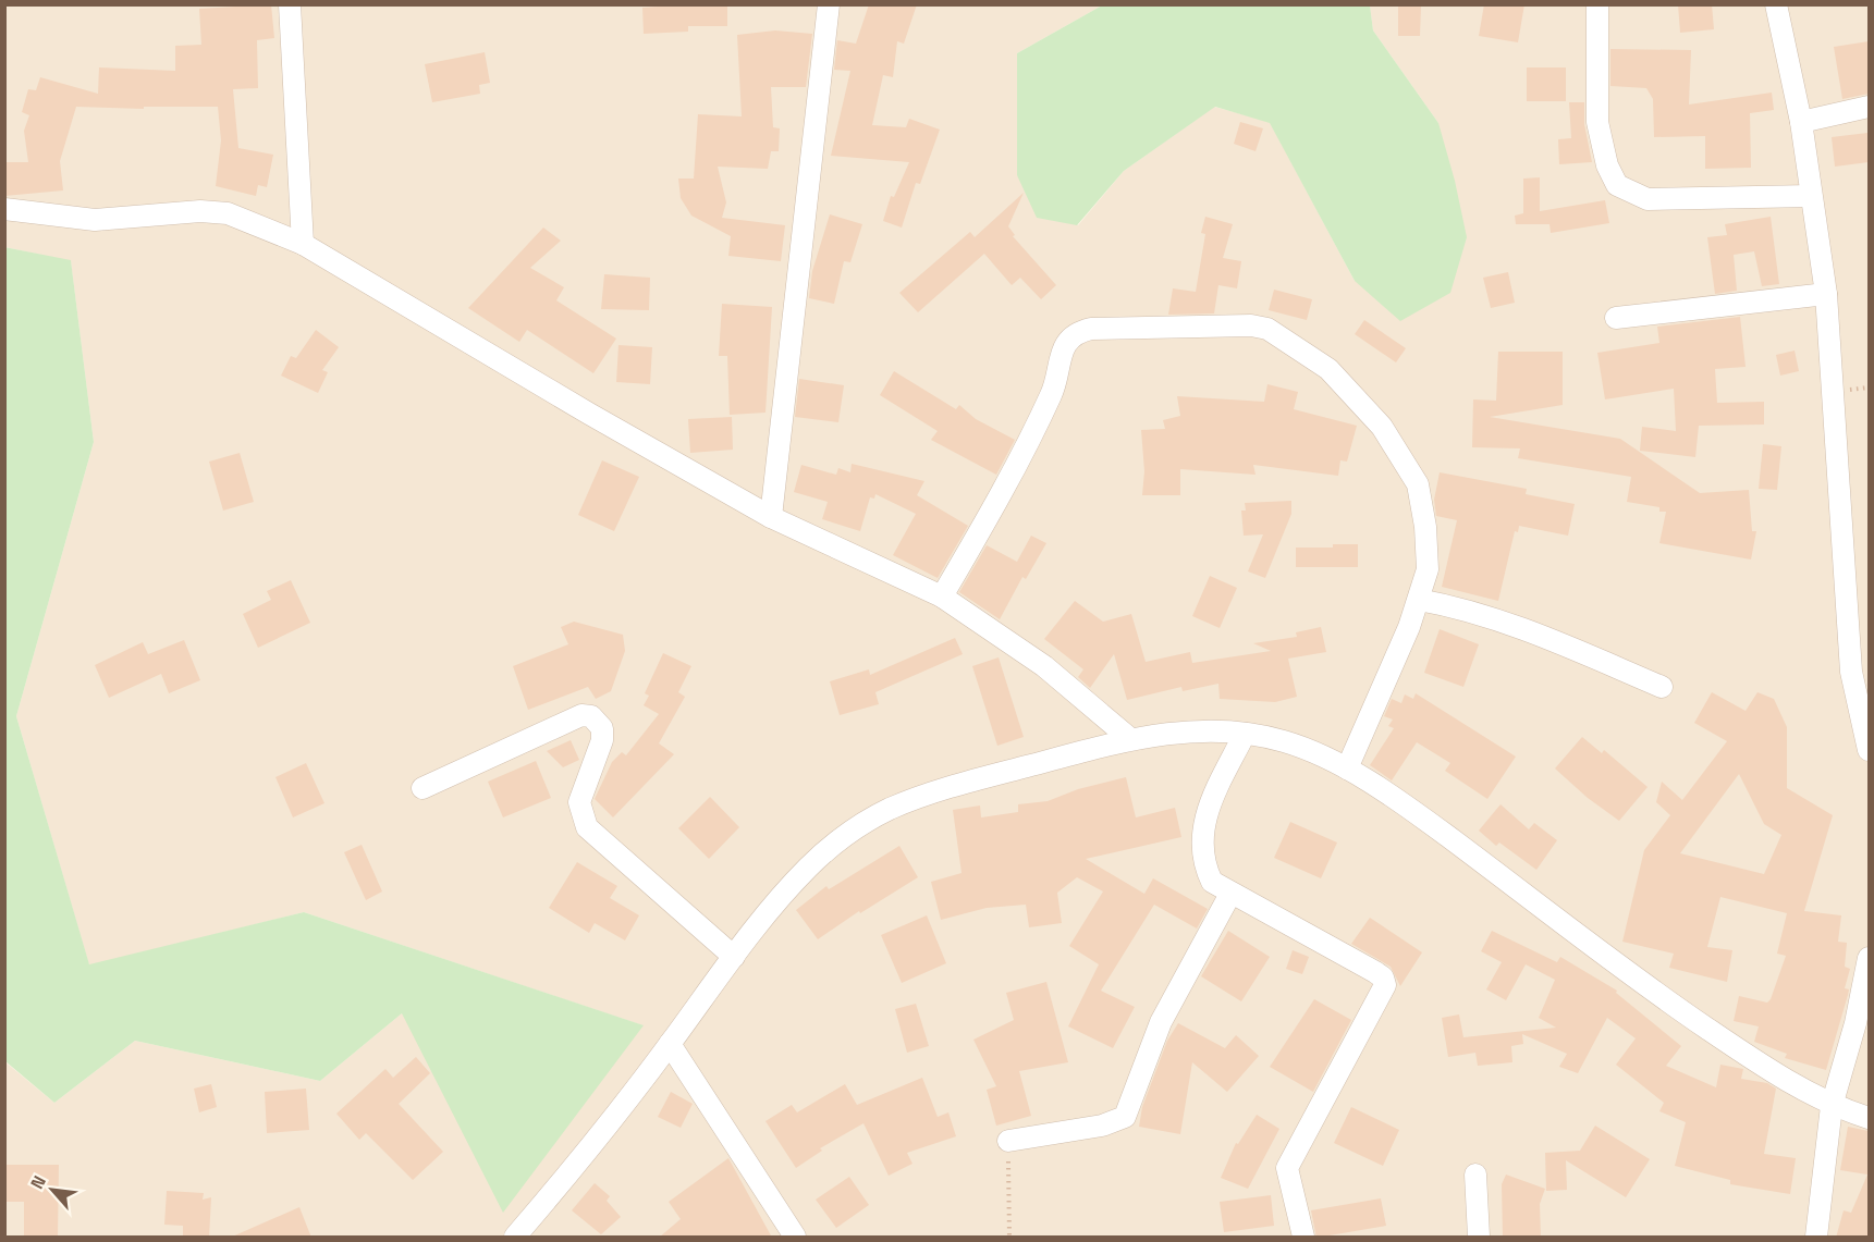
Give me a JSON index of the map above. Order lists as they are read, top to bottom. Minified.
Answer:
{"north":"top left"}
